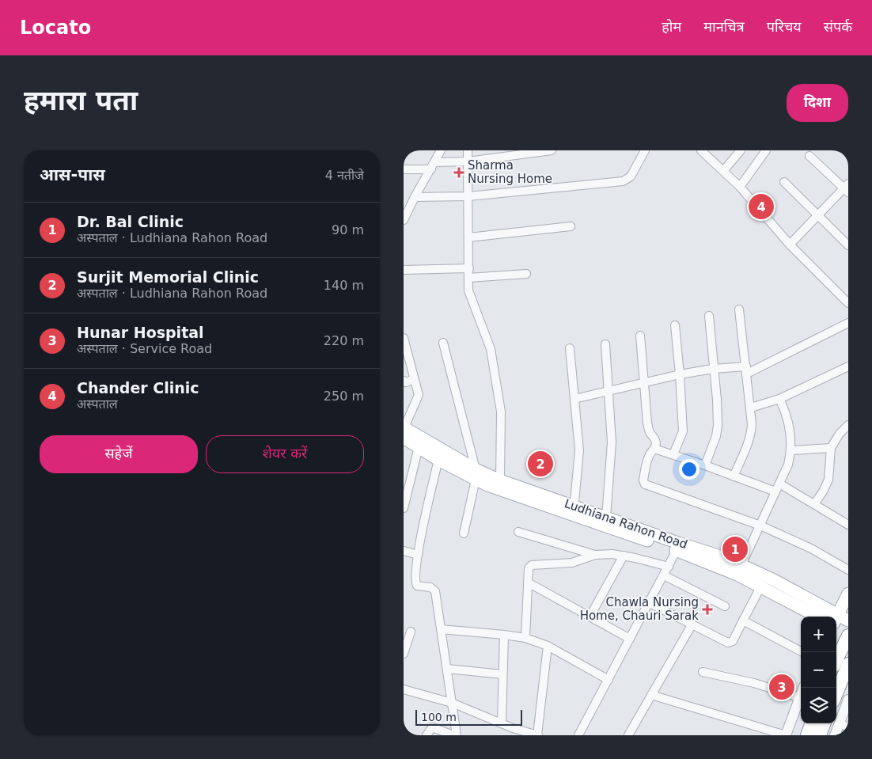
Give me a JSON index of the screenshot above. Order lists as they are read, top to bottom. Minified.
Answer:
{"streets":{"main road":["Ludhiana Rahon Road"]},"places":{"health":["Sharma Nursing Home","Chawla Nursing Home, Chauri Sarak"]},"scale_bar":"100 m","page":{"header":"Locato","nav":["होम","मानचित्र","परिचय","संपर्क"],"buttons":["दिशा",["सहेजें","शेयर करें"]],"title":"हमारा पता","heading":["आस-पास","4 नतीजे"],"pins":["4","2","1","3"],"list":[{"mark":"1","name":"Dr. Bal Clinic","note":"अस्पताल · Ludhiana Rahon Road","value":"90 m"},{"mark":"2","name":"Surjit Memorial Clinic","note":"अस्पताल · Ludhiana Rahon Road","value":"140 m"},{"mark":"3","name":"Hunar Hospital","note":"अस्पताल · Service Road","value":"220 m"},{"mark":"4","name":"Chander Clinic","note":"अस्पताल","value":"250 m"}],"map_buttons":["+","−"],"scale":"100 m"}}
